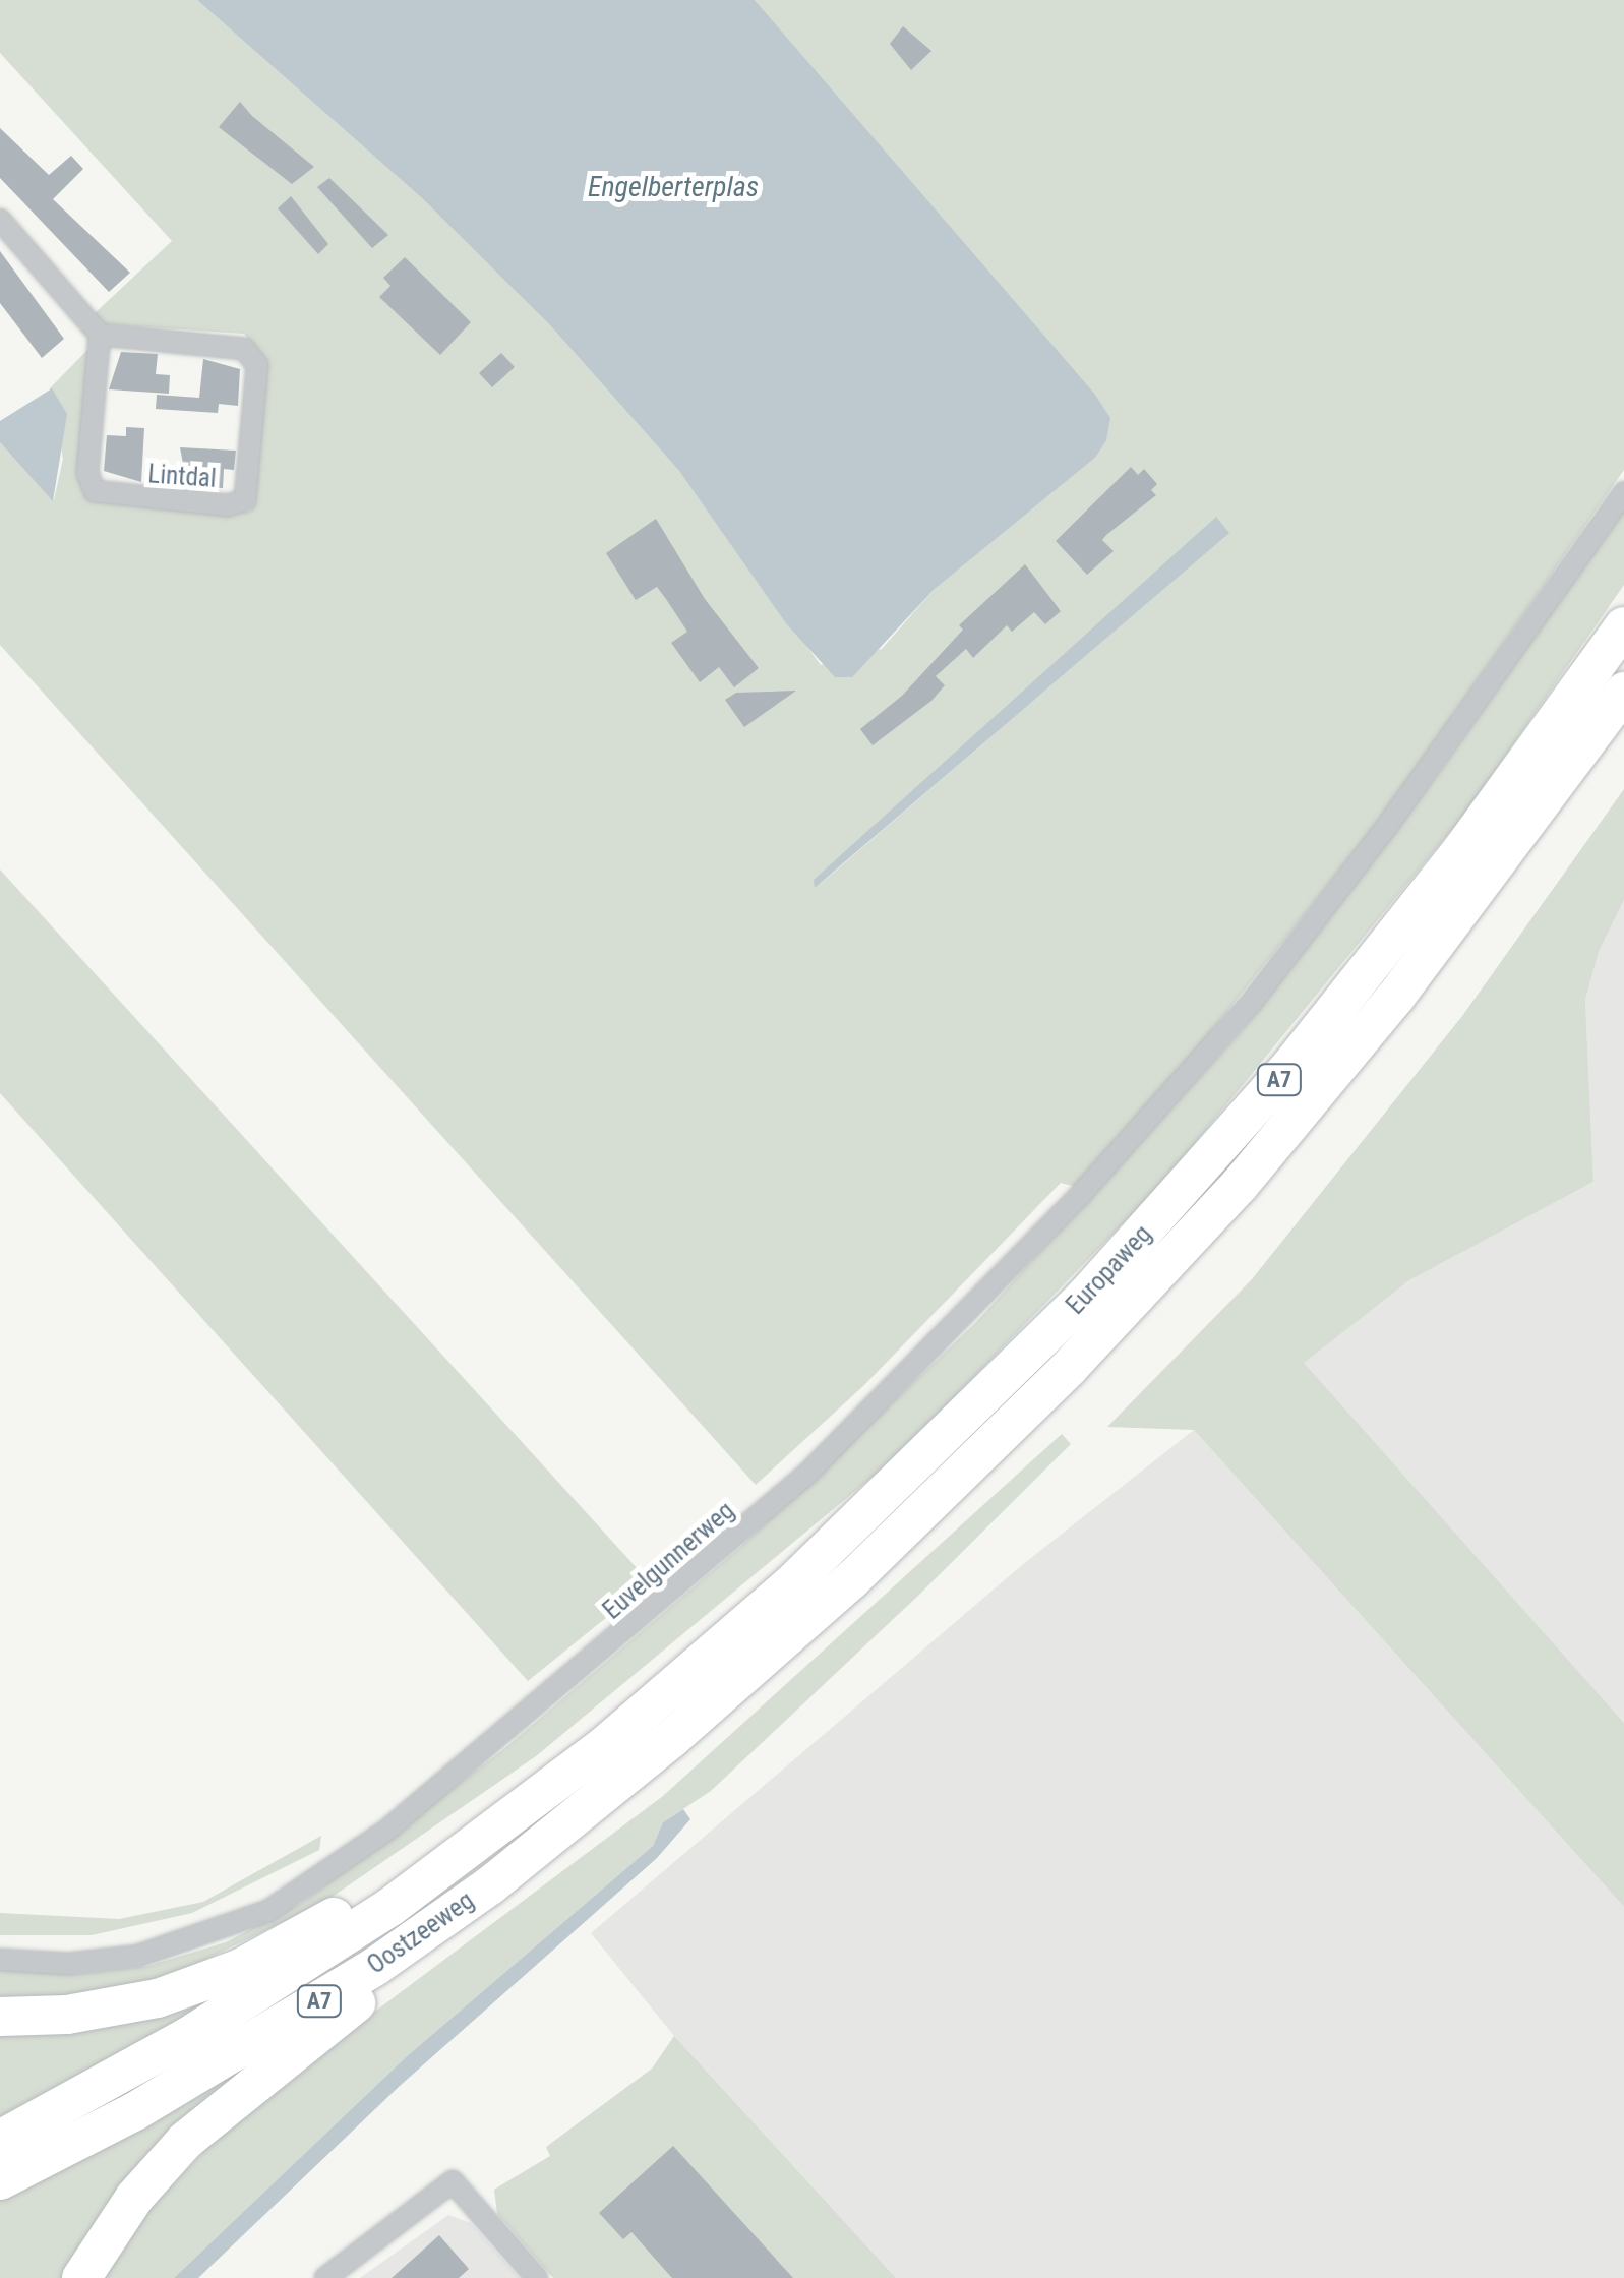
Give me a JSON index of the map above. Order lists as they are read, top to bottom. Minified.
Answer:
{"streets":{"highway":["A7","Europaweg","Oostzeeweg"],"street":["Lintdal","Euvelgunnerweg"]},"crossings":[["A7","Europaweg"],["A7","Oostzeeweg"],["Europaweg","Oostzeeweg"]],"water":["Engelberterplas"]}
